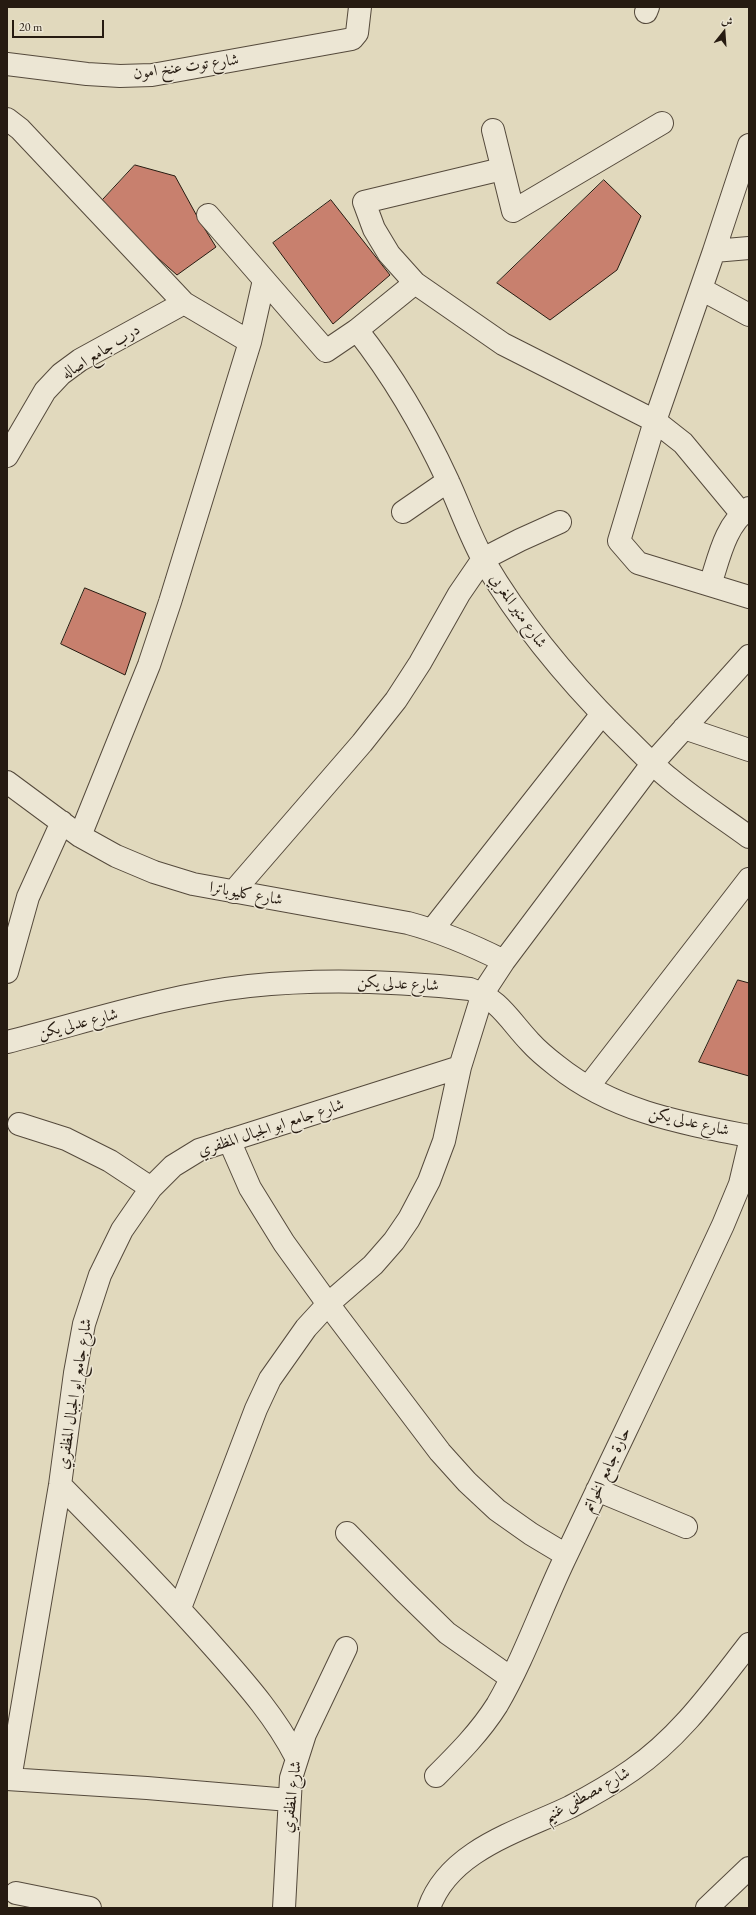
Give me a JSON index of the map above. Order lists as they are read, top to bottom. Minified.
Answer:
{"streets":{"street":["شارع توت عنخ امون","درب جامع اصاله","شارع منير المغربي","شارع كليوباترا","شارع عدلى يكن","شارع جامع ابو الجبال المظفري","حارة جامع الخواتم","شارع مصطفى غنيم","شارع المظفري"]},"scale_bar":"20 m","north":"top"}
